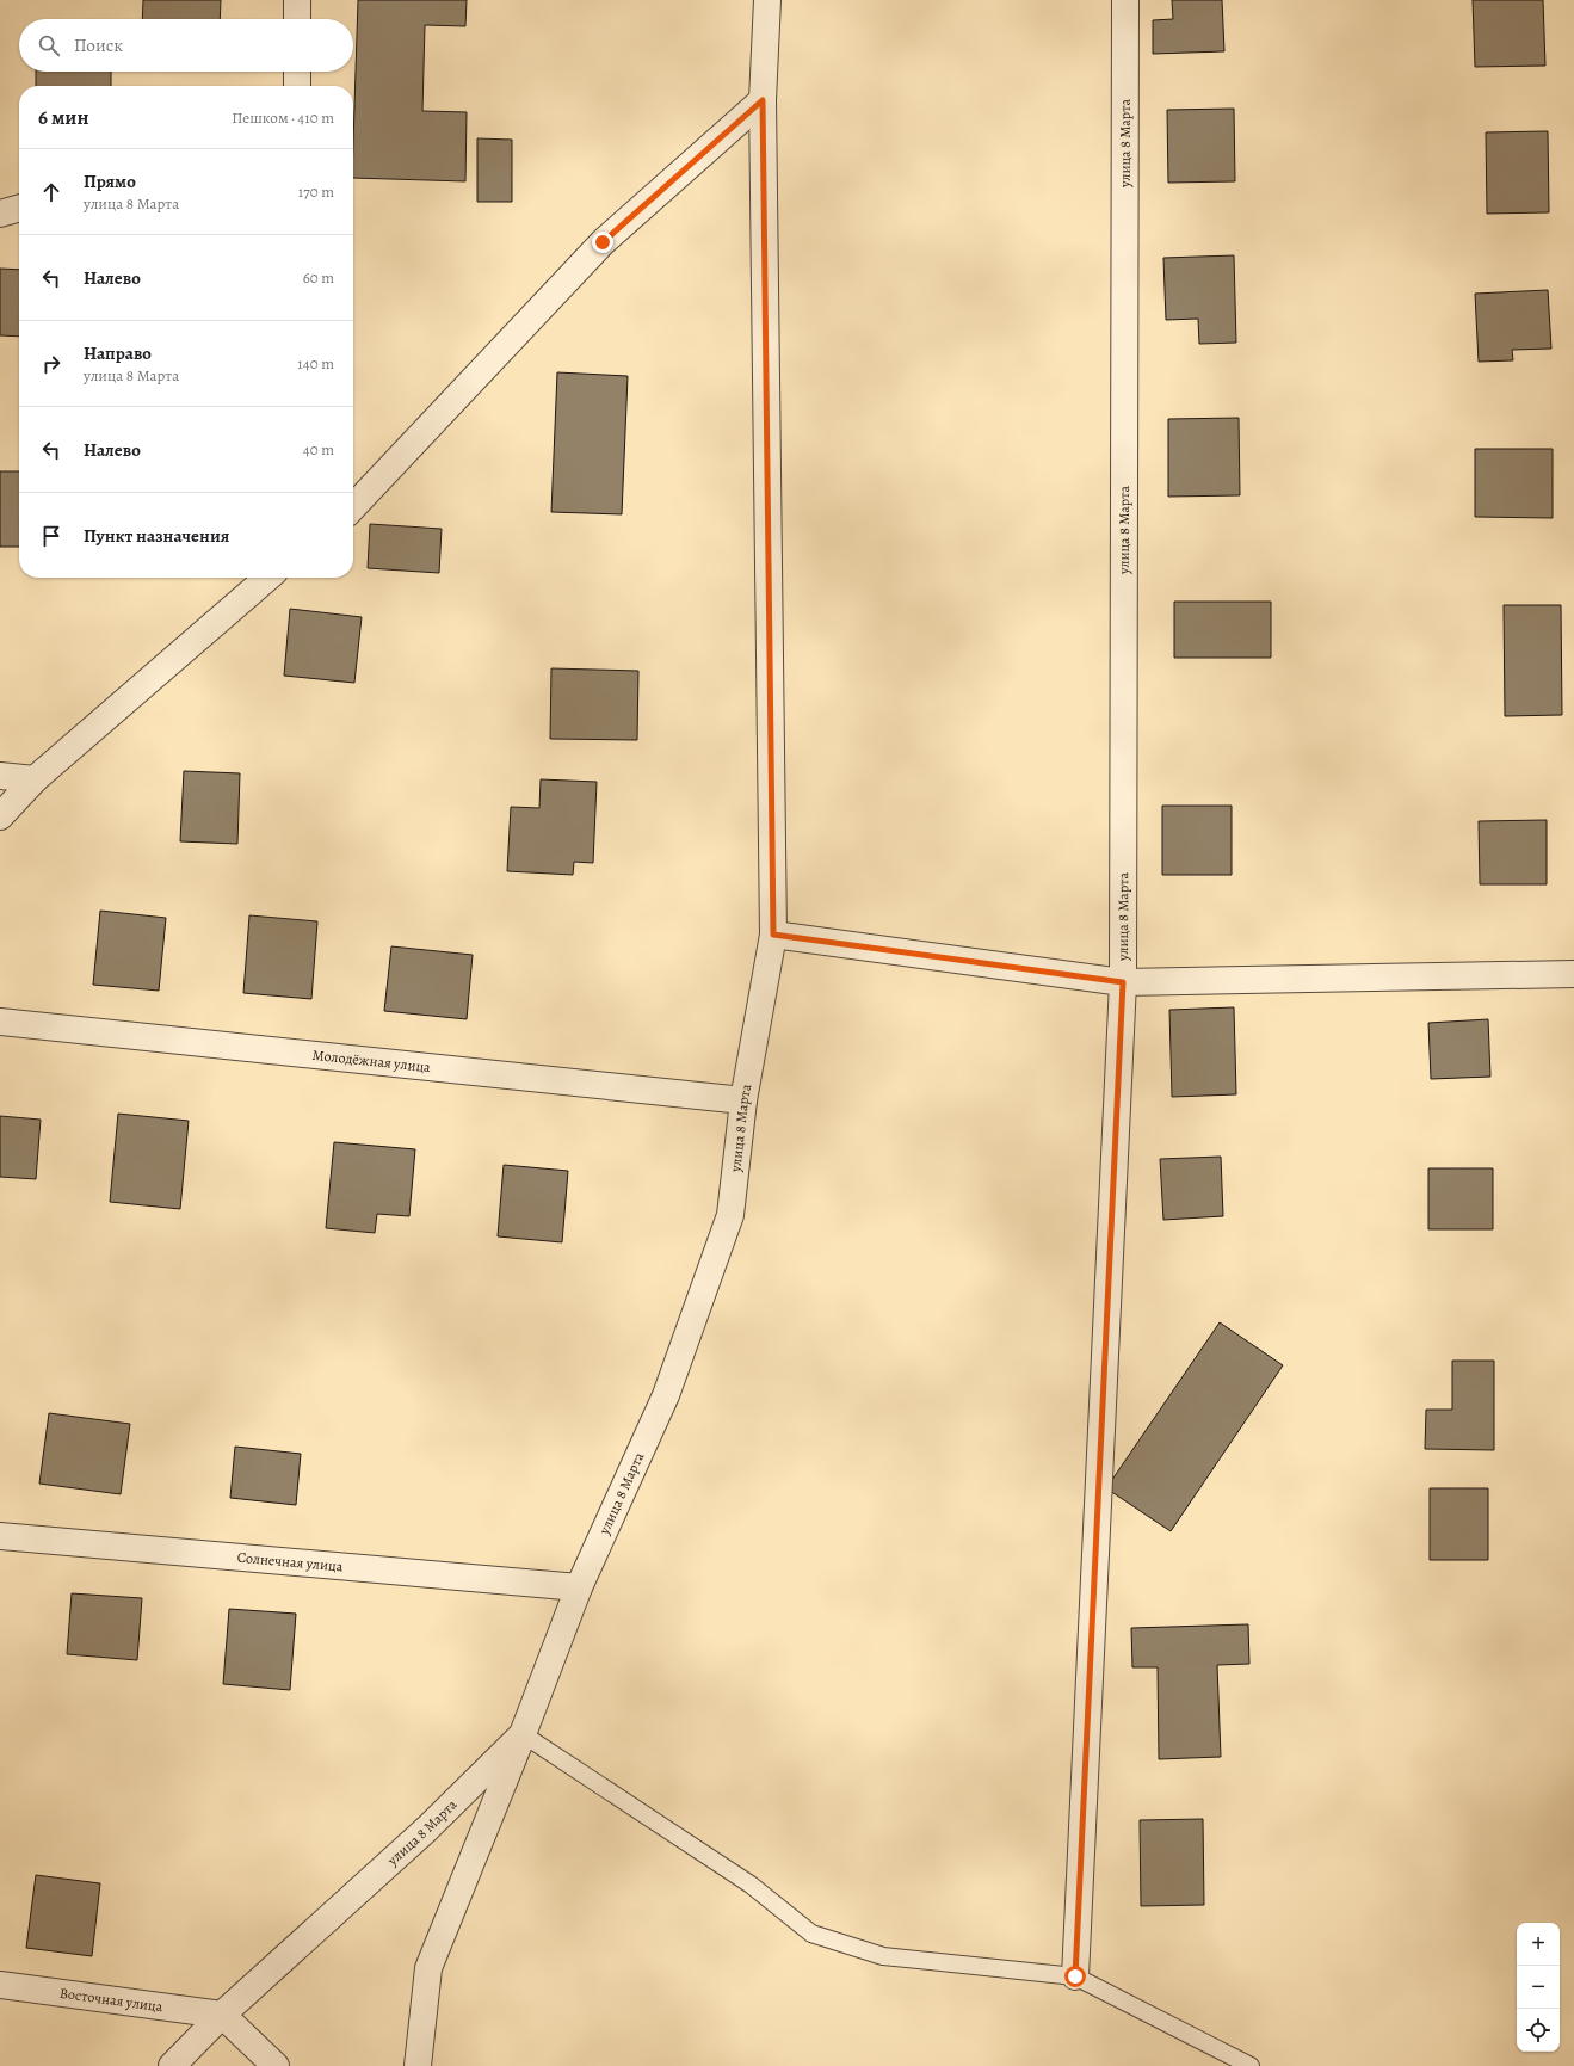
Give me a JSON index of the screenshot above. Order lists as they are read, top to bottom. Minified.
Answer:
{"streets":{"street":["улица 8 Марта","Молодёжная улица","Солнечная улица","Восточная улица"]},"crossings":[["улица 8 Марта","Молодёжная улица"],["улица 8 Марта","Солнечная улица"],["улица 8 Марта","Восточная улица"]],"page":{"search":"Поиск","heading":["6 мин","Пешком · 410 m"],"list":[["Прямо","улица 8 Марта","170 m"],["Налево","60 m"],["Направо","улица 8 Марта","140 m"],["Налево","40 m"],"Пункт назначения"],"map_buttons":["+","−"]}}
